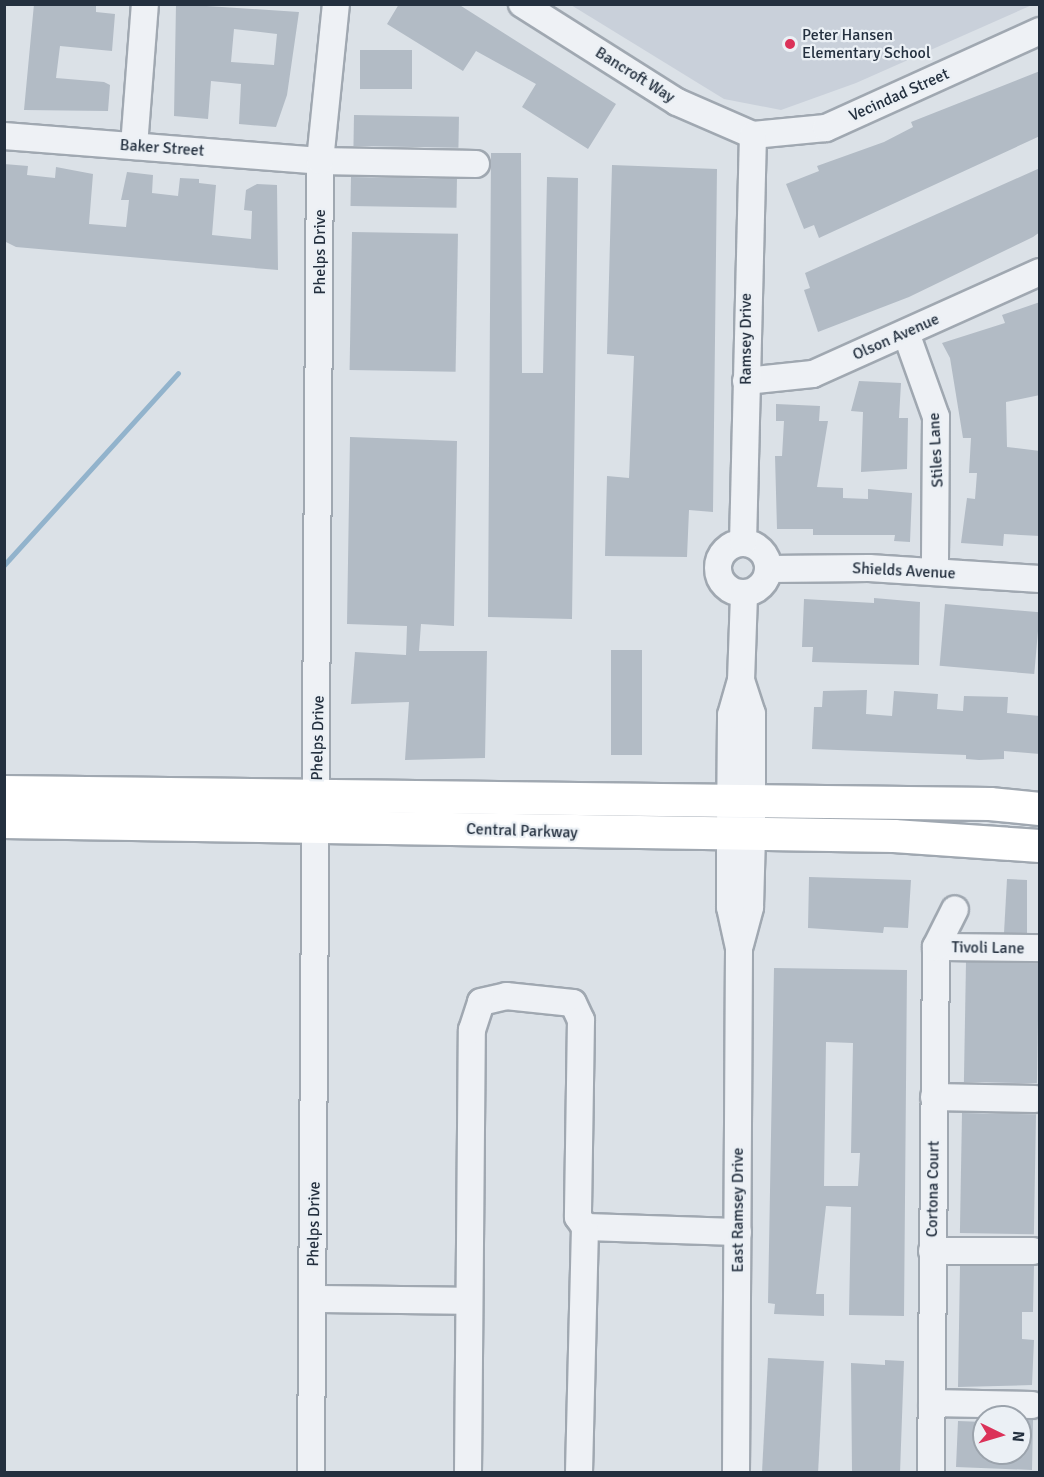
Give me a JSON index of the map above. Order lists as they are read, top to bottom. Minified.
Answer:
{"streets":{"main road":["Central Parkway"],"street":["Bancroft Way","Vecindad Street","Baker Street","Phelps Drive","Olson Avenue","Ramsey Drive","Stiles Lane","Shields Avenue","Tivoli Lane","Cortona Court","East Ramsey Drive"]},"crossings":[["Bancroft Way","Vecindad Street"],["Bancroft Way","Ramsey Drive"],["Vecindad Street","Ramsey Drive"],["Baker Street","Phelps Drive"],["Phelps Drive","Central Parkway"],["Olson Avenue","Ramsey Drive"],["Olson Avenue","Stiles Lane"],["Ramsey Drive","Shields Avenue"],["Ramsey Drive","East Ramsey Drive"],["Stiles Lane","Shields Avenue"],["Shields Avenue","East Ramsey Drive"],["Central Parkway","East Ramsey Drive"],["Tivoli Lane","Cortona Court"]],"places":["Peter Hansen Elementary School"],"north":"right"}
